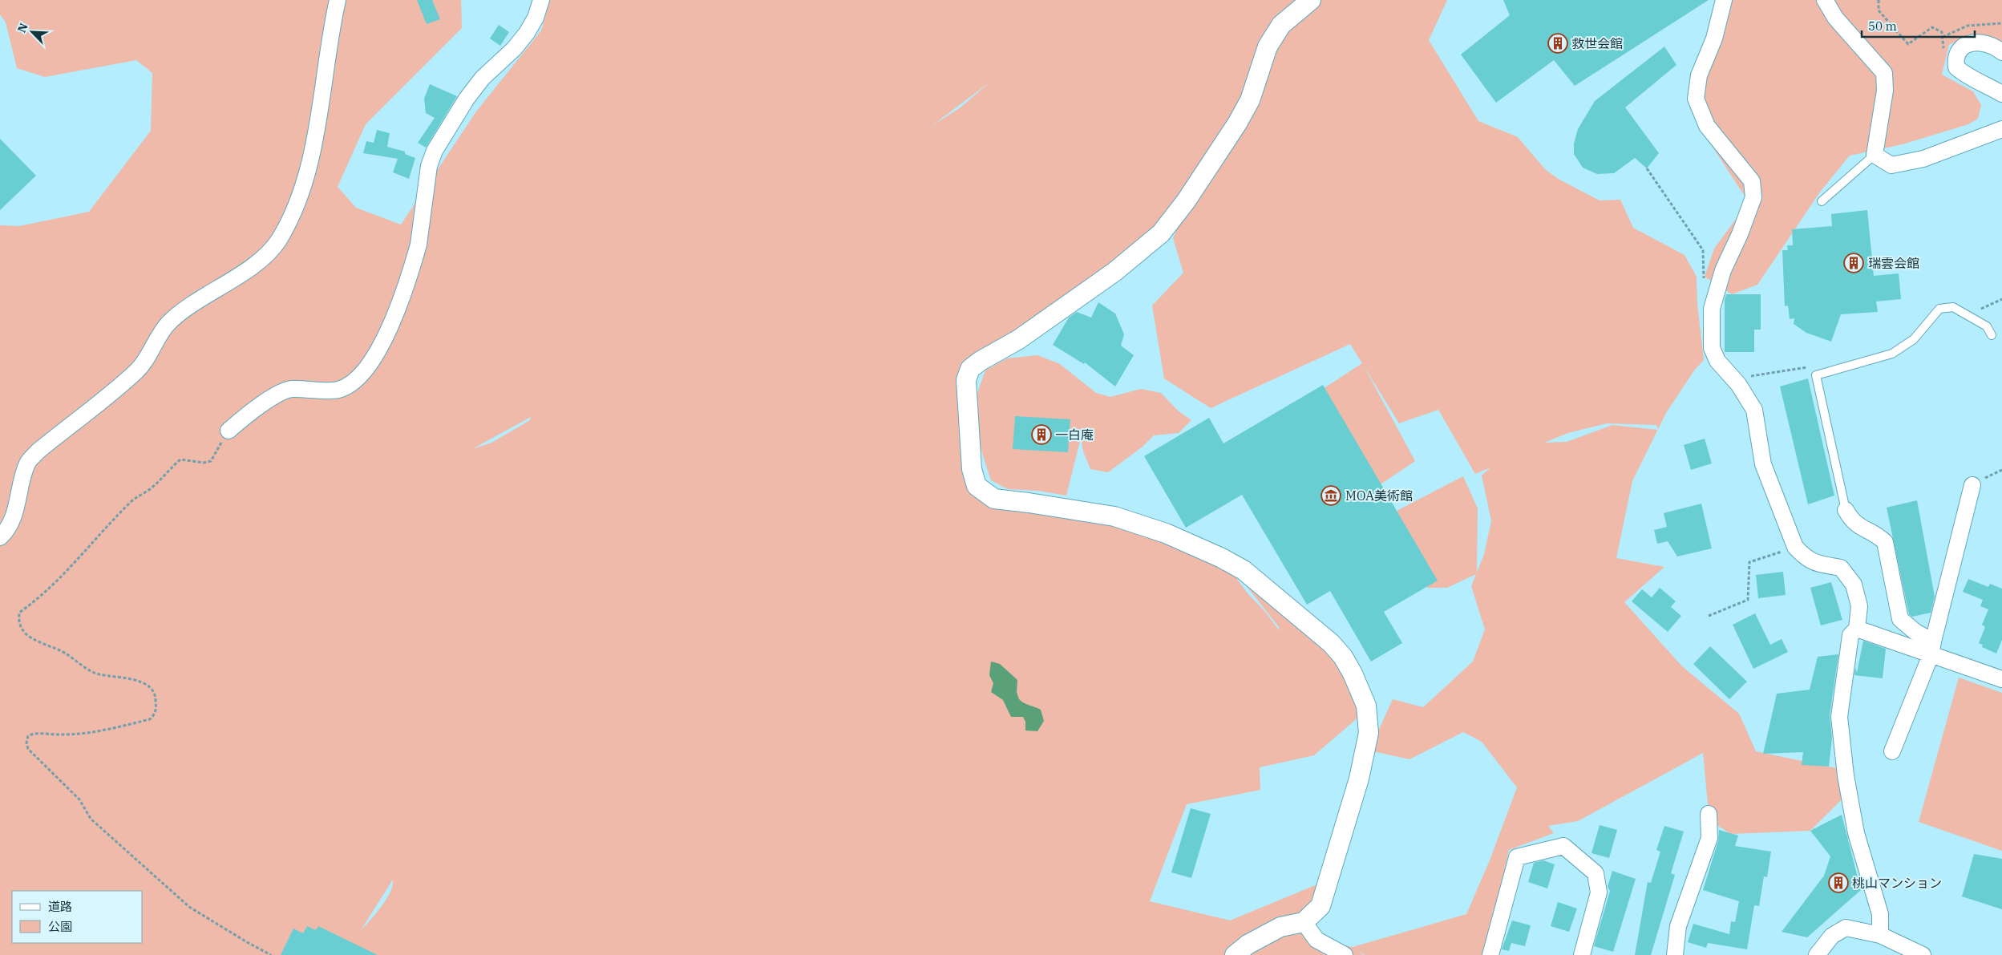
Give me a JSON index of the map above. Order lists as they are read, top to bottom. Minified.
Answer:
{"places":{"building":["救世会館","瑞雲会館","一白庵","桃山マンション"],"museum":["MOA美術館"]},"legend":["道路","公園"],"scale_bar":"50 m","north":"top left"}
